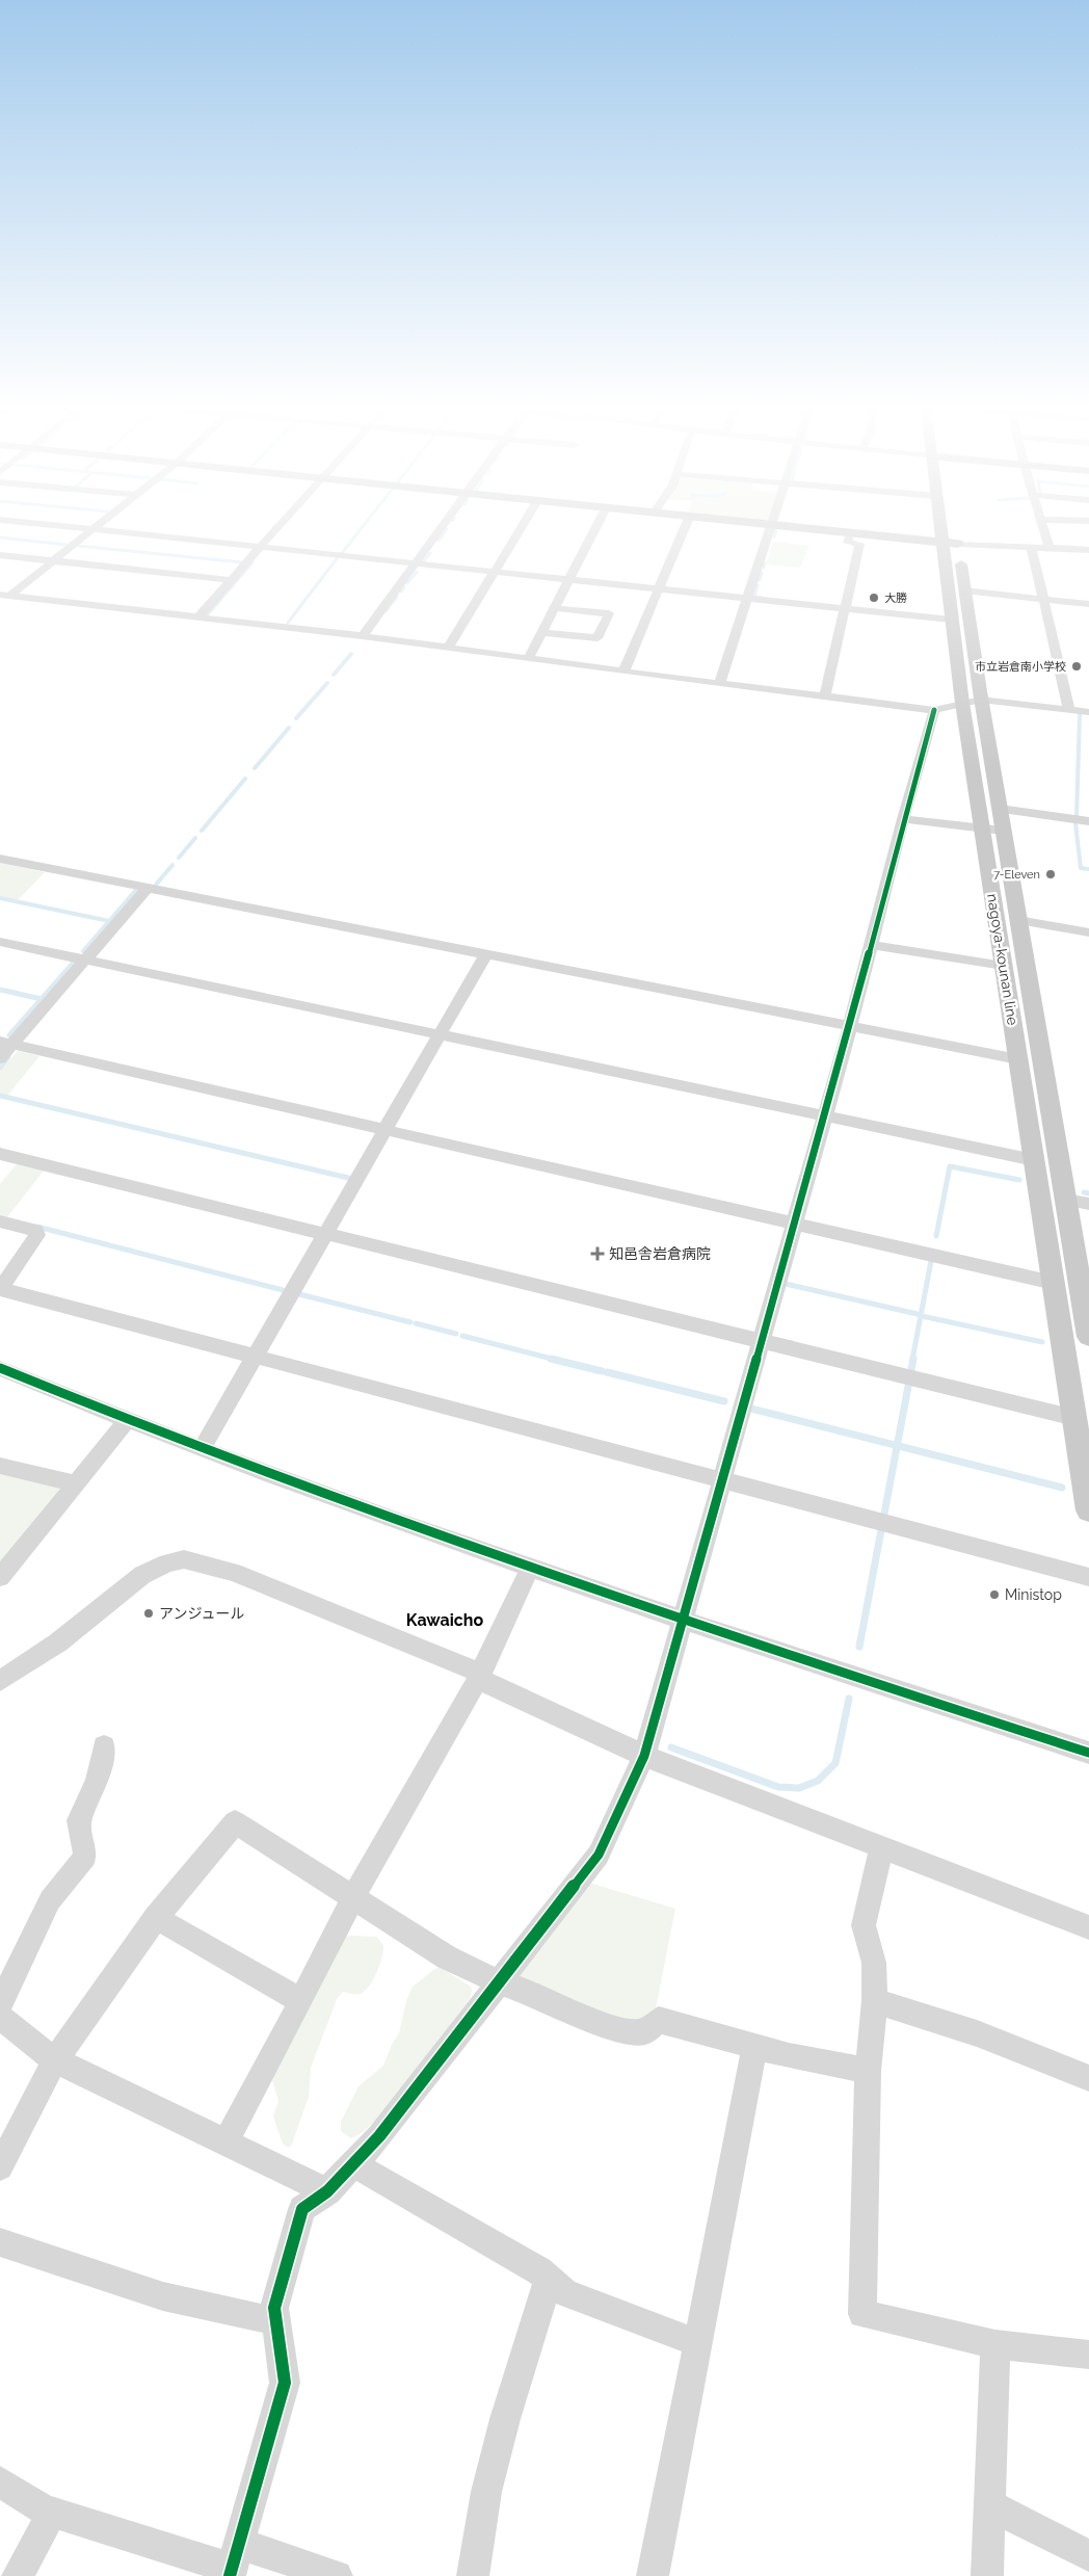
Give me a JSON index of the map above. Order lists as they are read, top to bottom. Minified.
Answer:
{"streets":{"main road":["nagoya-kounan line"]},"districts":["Kawaicho"],"places":{"other":["大勝","市立岩倉南小学校","7-Eleven","Ministop","アンジュール"],"health":["知邑舎岩倉病院"]}}
